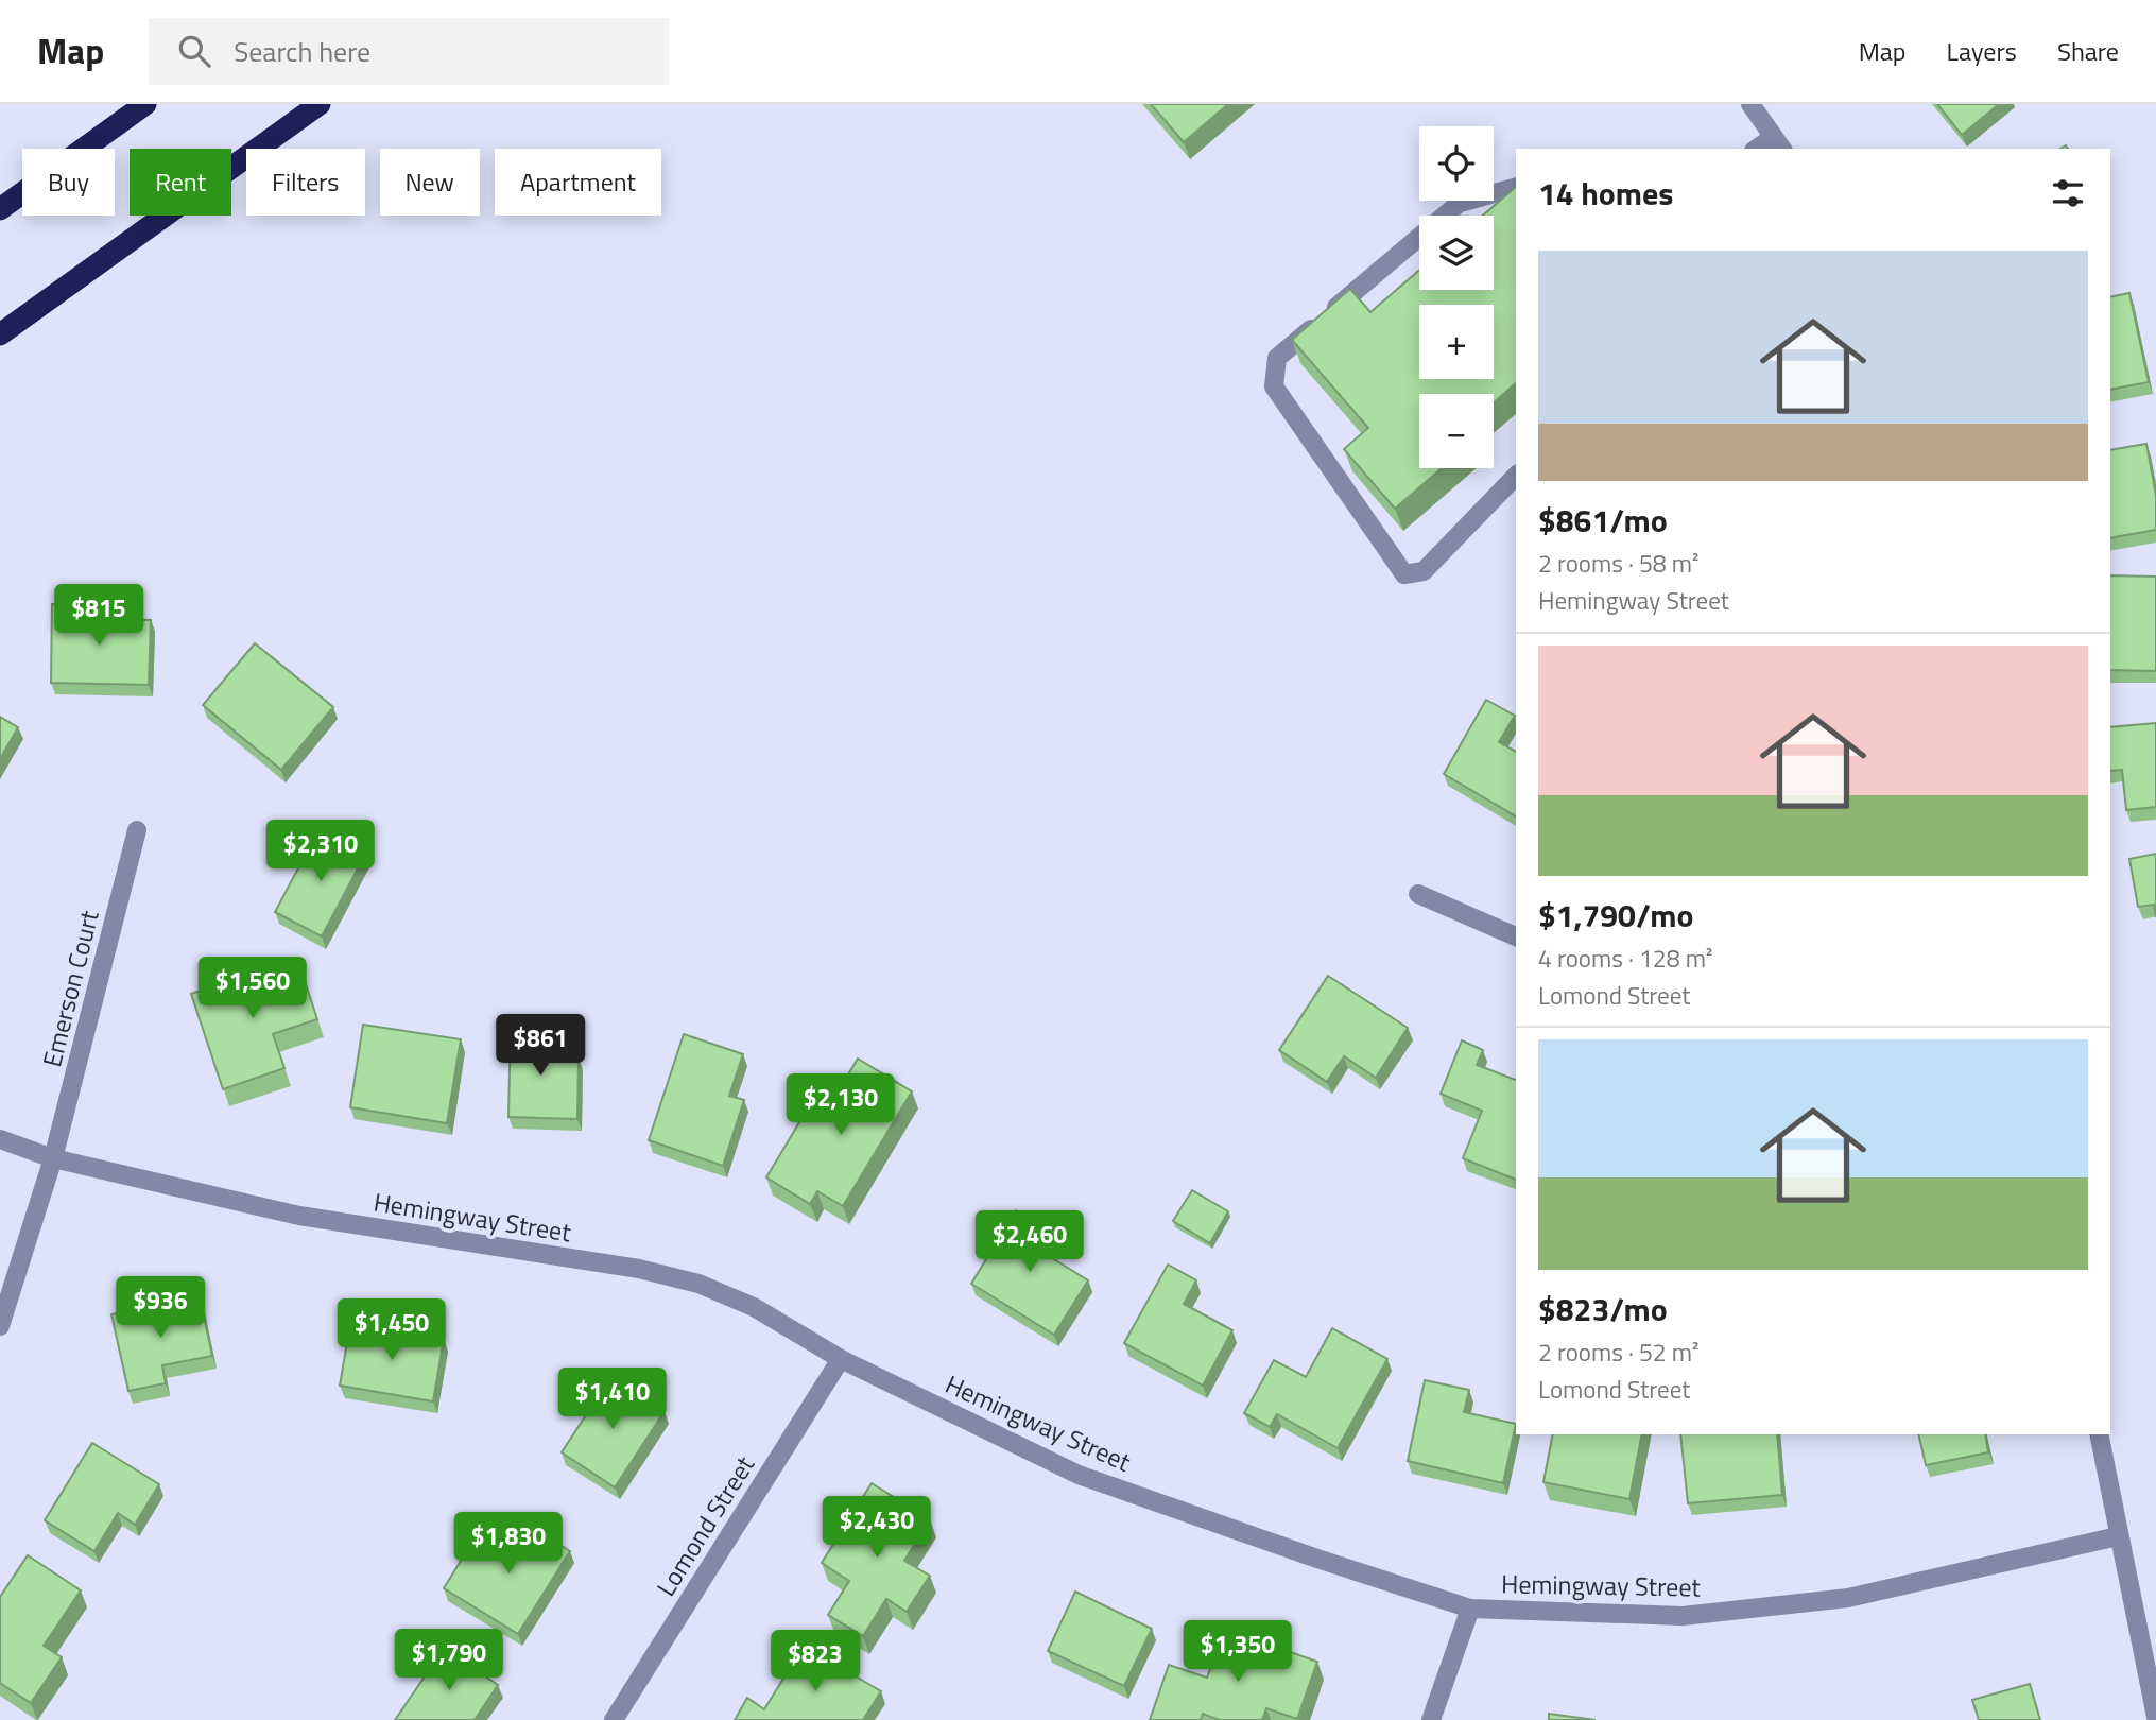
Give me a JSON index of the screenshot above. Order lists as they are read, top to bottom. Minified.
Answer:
{"streets":{"street":["Emerson Court","Hemingway Street","Lomond Street"]},"crossings":[["Emerson Court","Hemingway Street"],["Hemingway Street","Lomond Street"]],"page":{"header":"Map","search":"Search here","nav":["Map","Layers","Share"],"map_buttons":["+","−"],"chip":["Buy","Rent","Filters","New","Apartment"],"heading":"14 homes","list":[{"name":"$861/mo","note":"2 rooms · 58 m² · Hemingway Street"},{"name":"$1,790/mo","note":"4 rooms · 128 m² · Lomond Street"},{"name":"$823/mo","note":"2 rooms · 52 m² · Lomond Street"}],"price":["$815","$2,310","$1,560","$861","$2,130","$2,460","$936","$1,450","$1,410","$2,430","$1,830","$1,350","$1,790","$823"]}}
